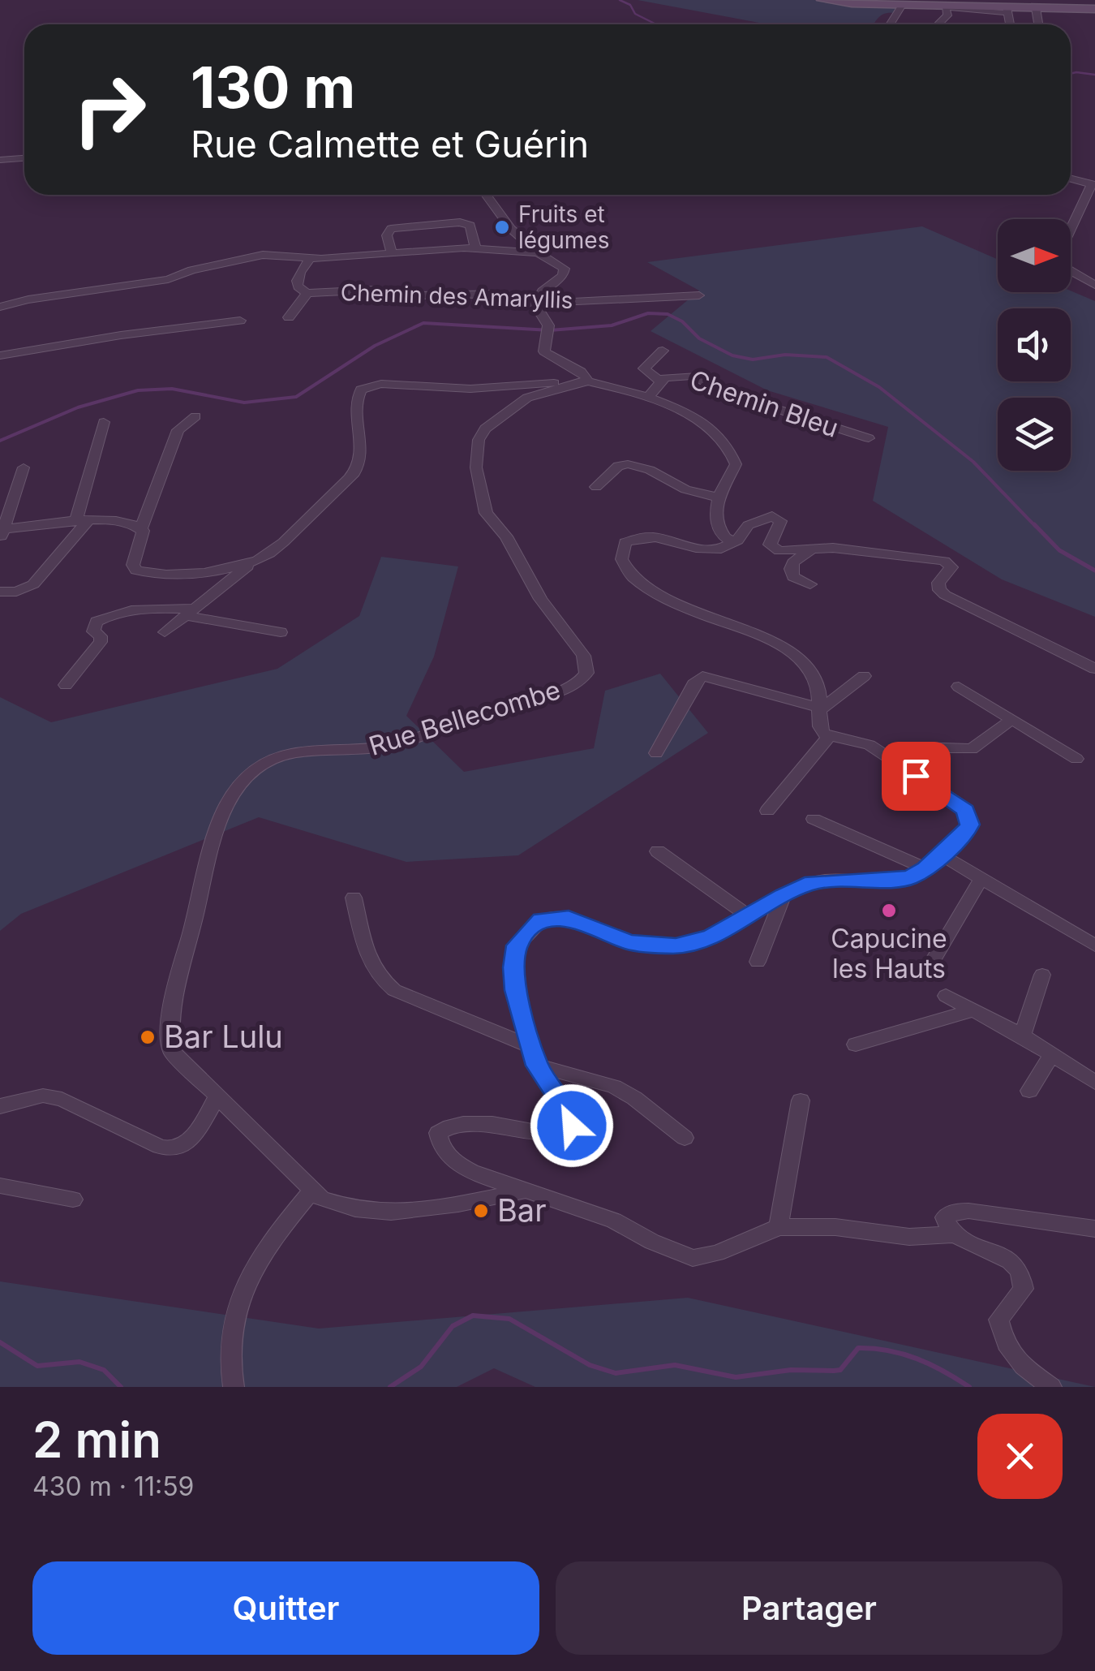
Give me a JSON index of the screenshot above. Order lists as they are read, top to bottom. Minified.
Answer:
{"streets":{"street":["Chemin des Amaryllis","Chemin Bleu","Rue Bellecombe"]},"places":["Fruits et légumes","Capucine les Hauts","Bar Lulu","Bar"],"north":"right","page":{"turn":["130 m","Rue Calmette et Guérin"],"heading":["2 min","430 m · 11:59"],"buttons":["Quitter","Partager"]}}
